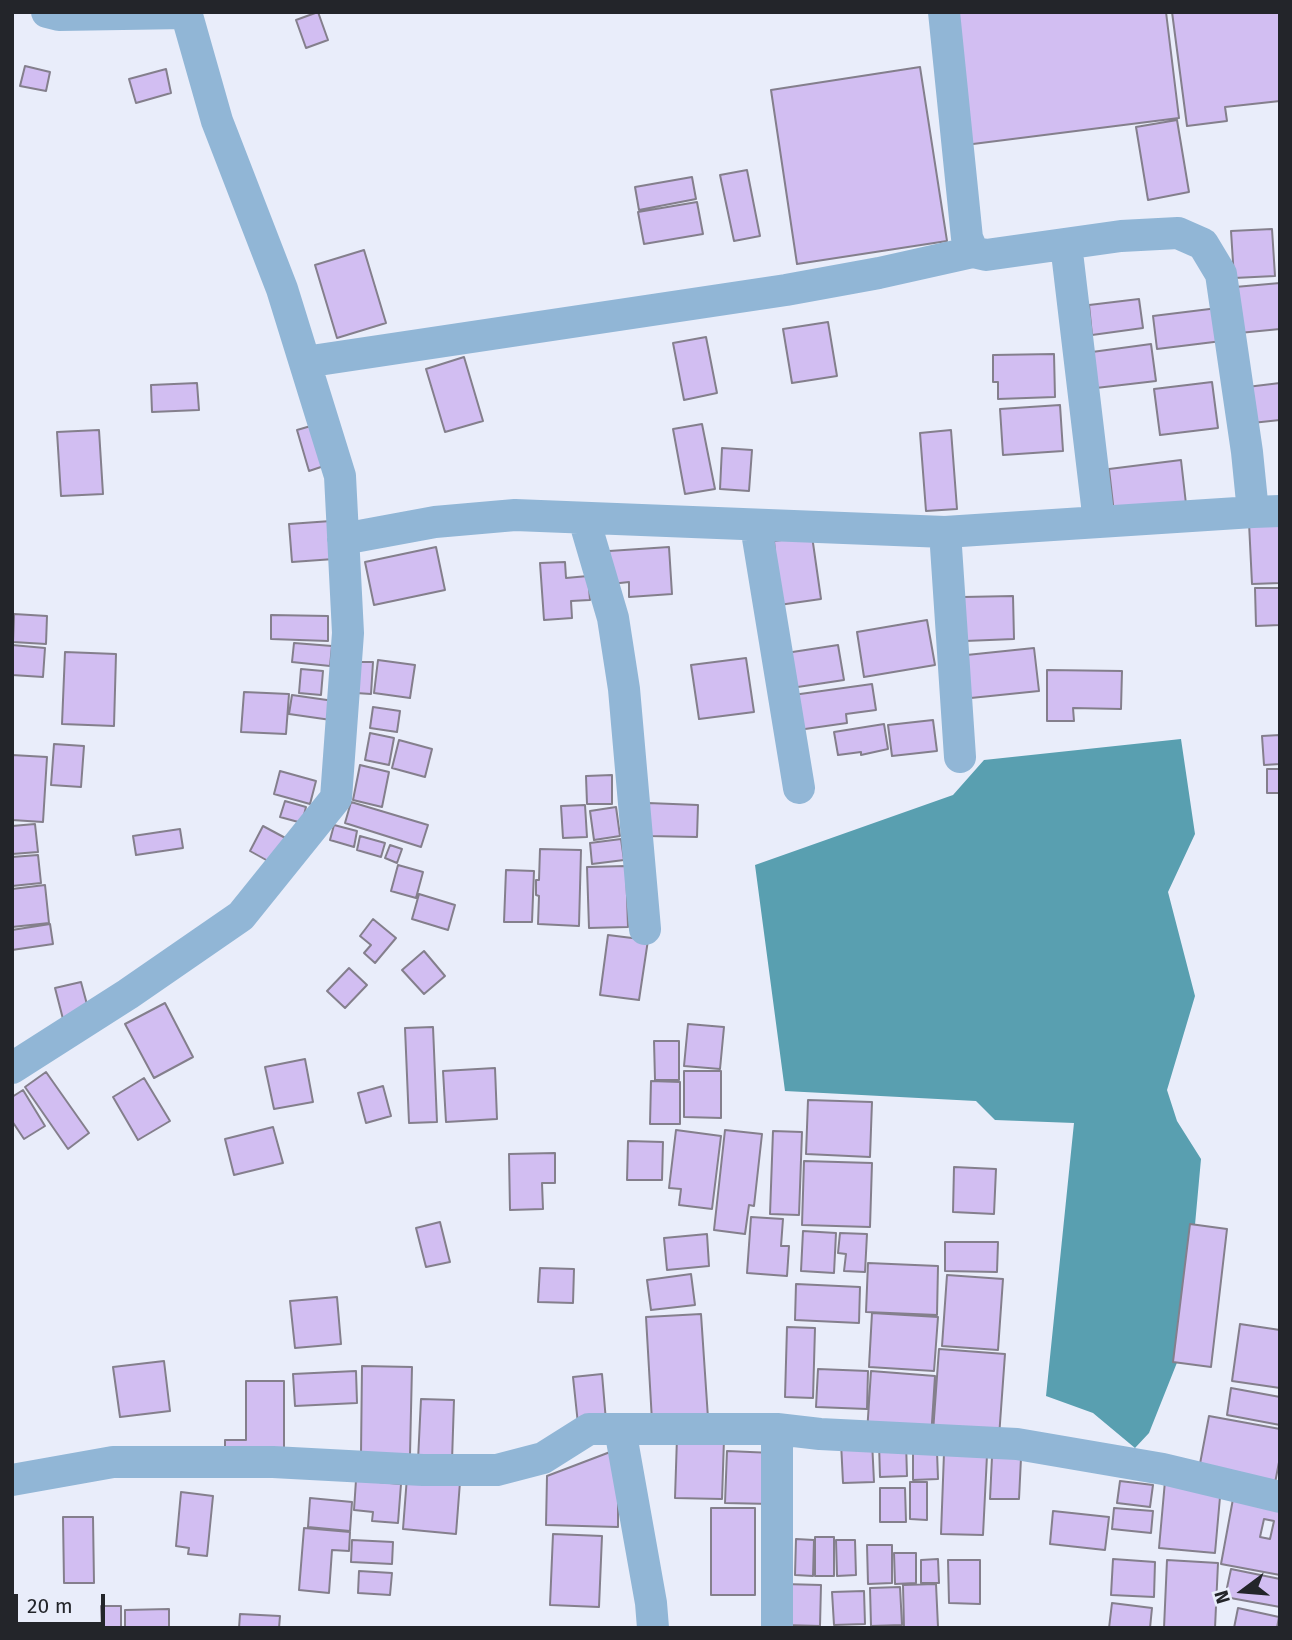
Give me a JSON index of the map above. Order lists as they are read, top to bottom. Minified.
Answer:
{"scale_bar":"20 m","north":"left"}
